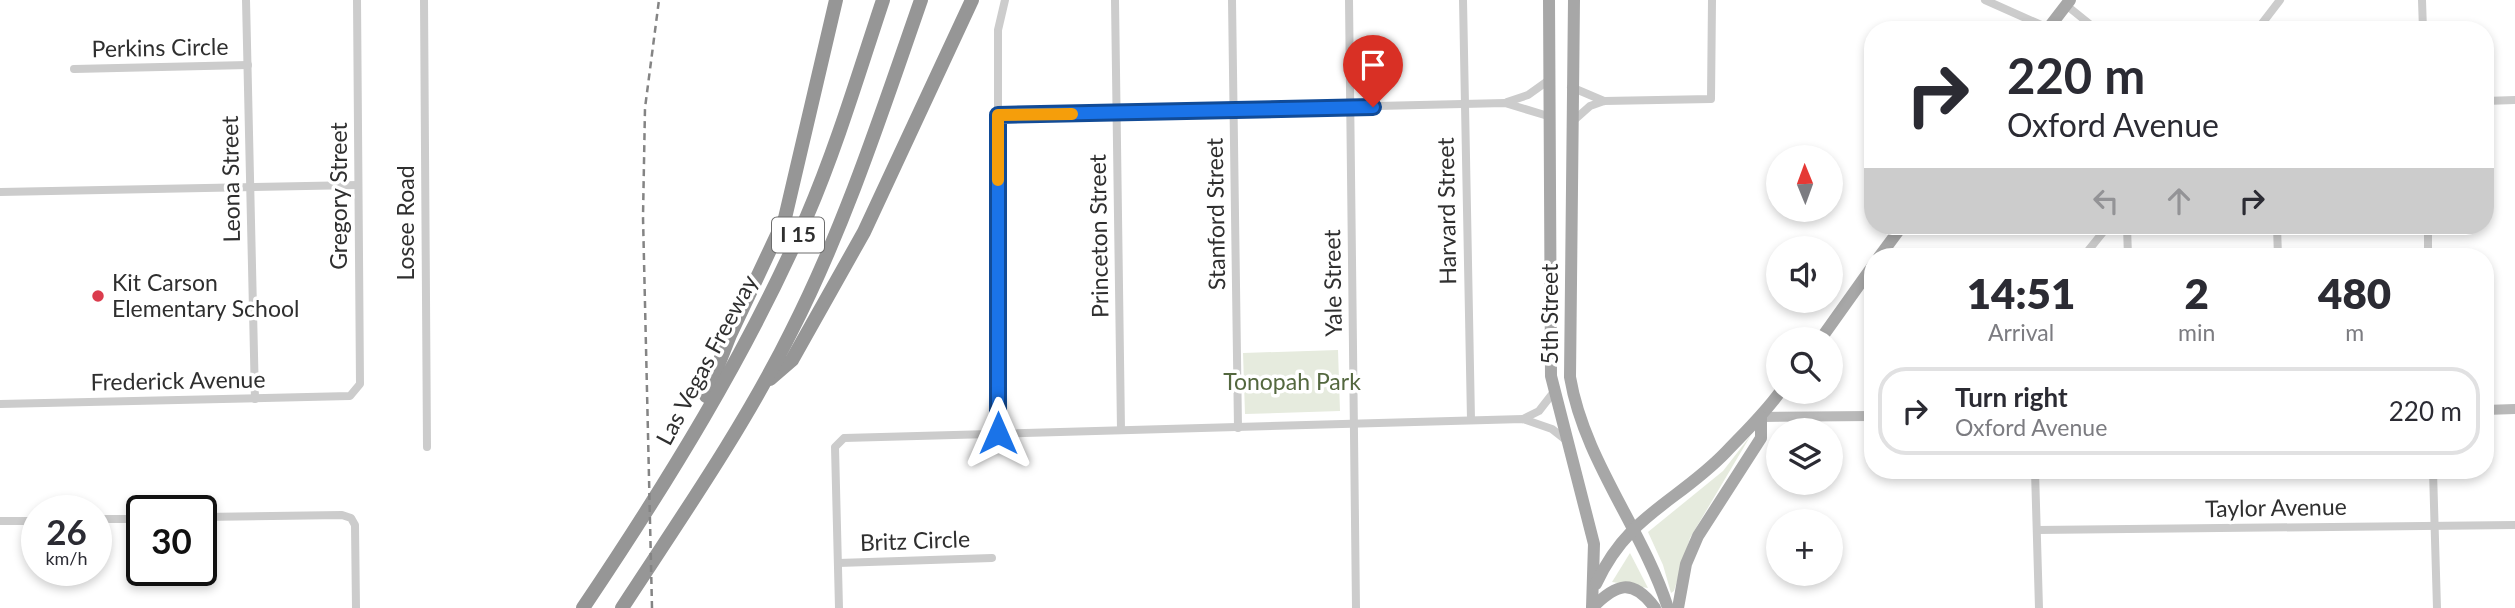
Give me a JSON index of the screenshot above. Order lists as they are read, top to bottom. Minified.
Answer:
{"streets":{"highway":["I 15","Las Vegas Freeway"],"main road":["5th Street"],"street":["Perkins Circle","Leona Street","Gregory Street","Harvard Street","Stanford Street","Losee Road","Princeton Street","Yale Street","Frederick Avenue","Taylor Avenue","Britz Circle"]},"crossings":[["Perkins Circle","Leona Street"],["Leona Street","Frederick Avenue"],["Gregory Street","Frederick Avenue"]],"parks":["Tonopah Park"],"places":["Kit Carson Elementary School"],"north":"top","page":{"turn":["220 m","Oxford Avenue"],"map_buttons":"+","eta":["14:51","Arrival","2","min","480","m"],"list":[{"name":"Turn right","note":"Oxford Avenue","value":"220 m"}],"speed":"26 km/h","limit":"30"}}
